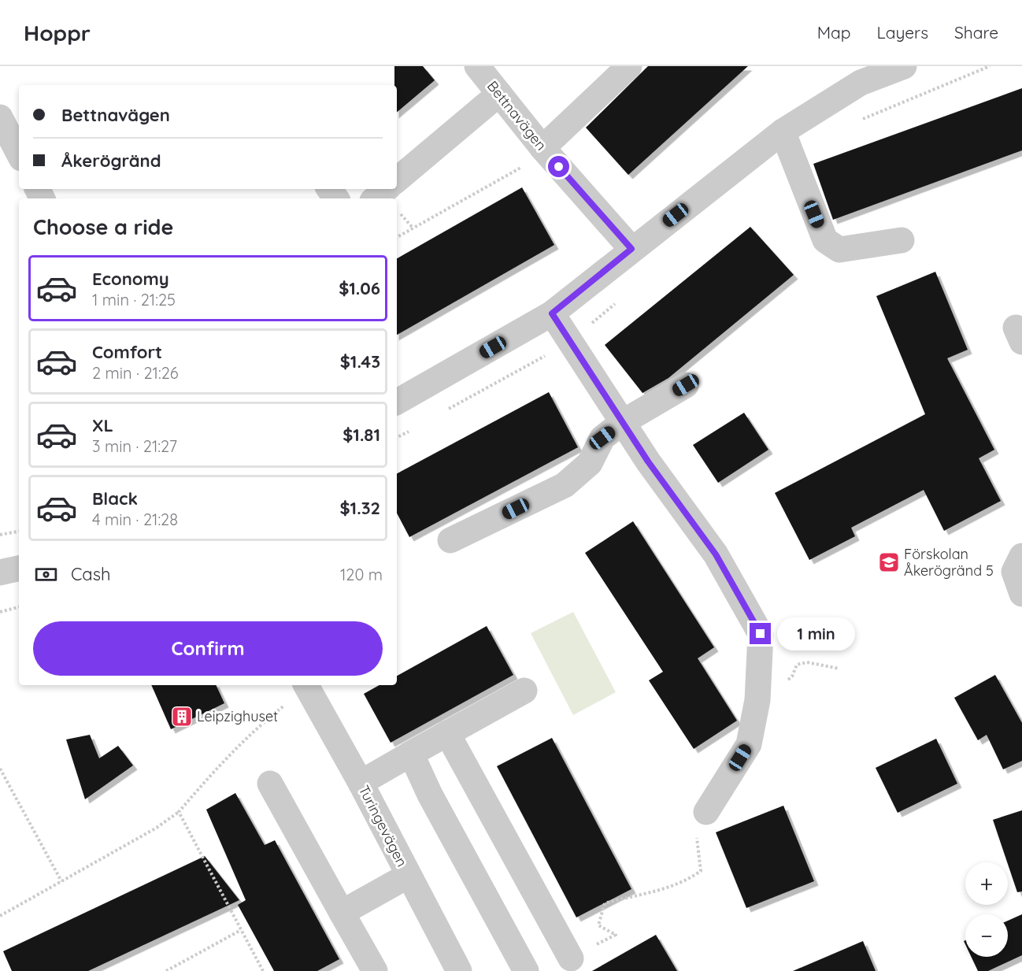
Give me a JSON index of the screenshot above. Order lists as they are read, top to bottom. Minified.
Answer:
{"streets":{"street":["Bettnavägen","Turingevägen"]},"places":{"school or university":["Förskolan Åkerögränd 5"],"building":["Leipzighuset"]},"page":{"header":"Hoppr","nav":["Map","Layers","Share"],"banner":["Bettnavägen","Åkerögränd"],"heading":"Choose a ride","list":[{"name":"Economy","note":"1 min · 21:25","value":"$1.06"},{"name":"Comfort","note":"2 min · 21:26","value":"$1.43"},{"name":"XL","note":"3 min · 21:27","value":"$1.81"},{"name":"Black","note":"4 min · 21:28","value":"$1.32"}],"pay":["Cash","120 m"],"buttons":"Confirm","bubble":"1 min","map_buttons":["+","−"]}}
